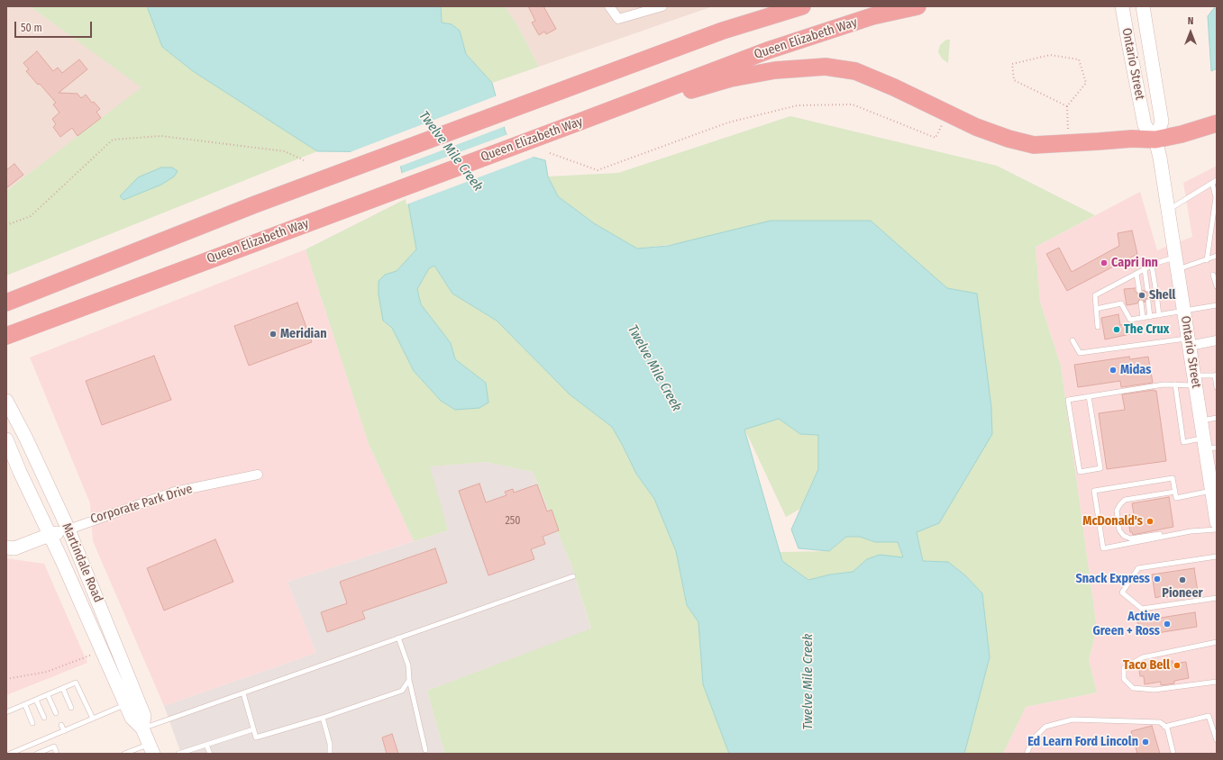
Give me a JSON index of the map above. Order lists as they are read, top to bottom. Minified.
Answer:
{"streets":{"highway":["Queen Elizabeth Way"],"main road":["Ontario Street","Martindale Road"],"street":["Corporate Park Drive"]},"crossings":[["Corporate Park Drive","Martindale Road"]],"water":["Twelve Mile Creek"],"places":["Capri Inn","Shell","The Crux","Meridian","Midas","McDonald's","Snack Express","Pioneer","Active Green + Ross","Taco Bell","Ed Learn Ford Lincoln"],"house_numbers":["250"],"scale_bar":"50 m","north":"top"}
